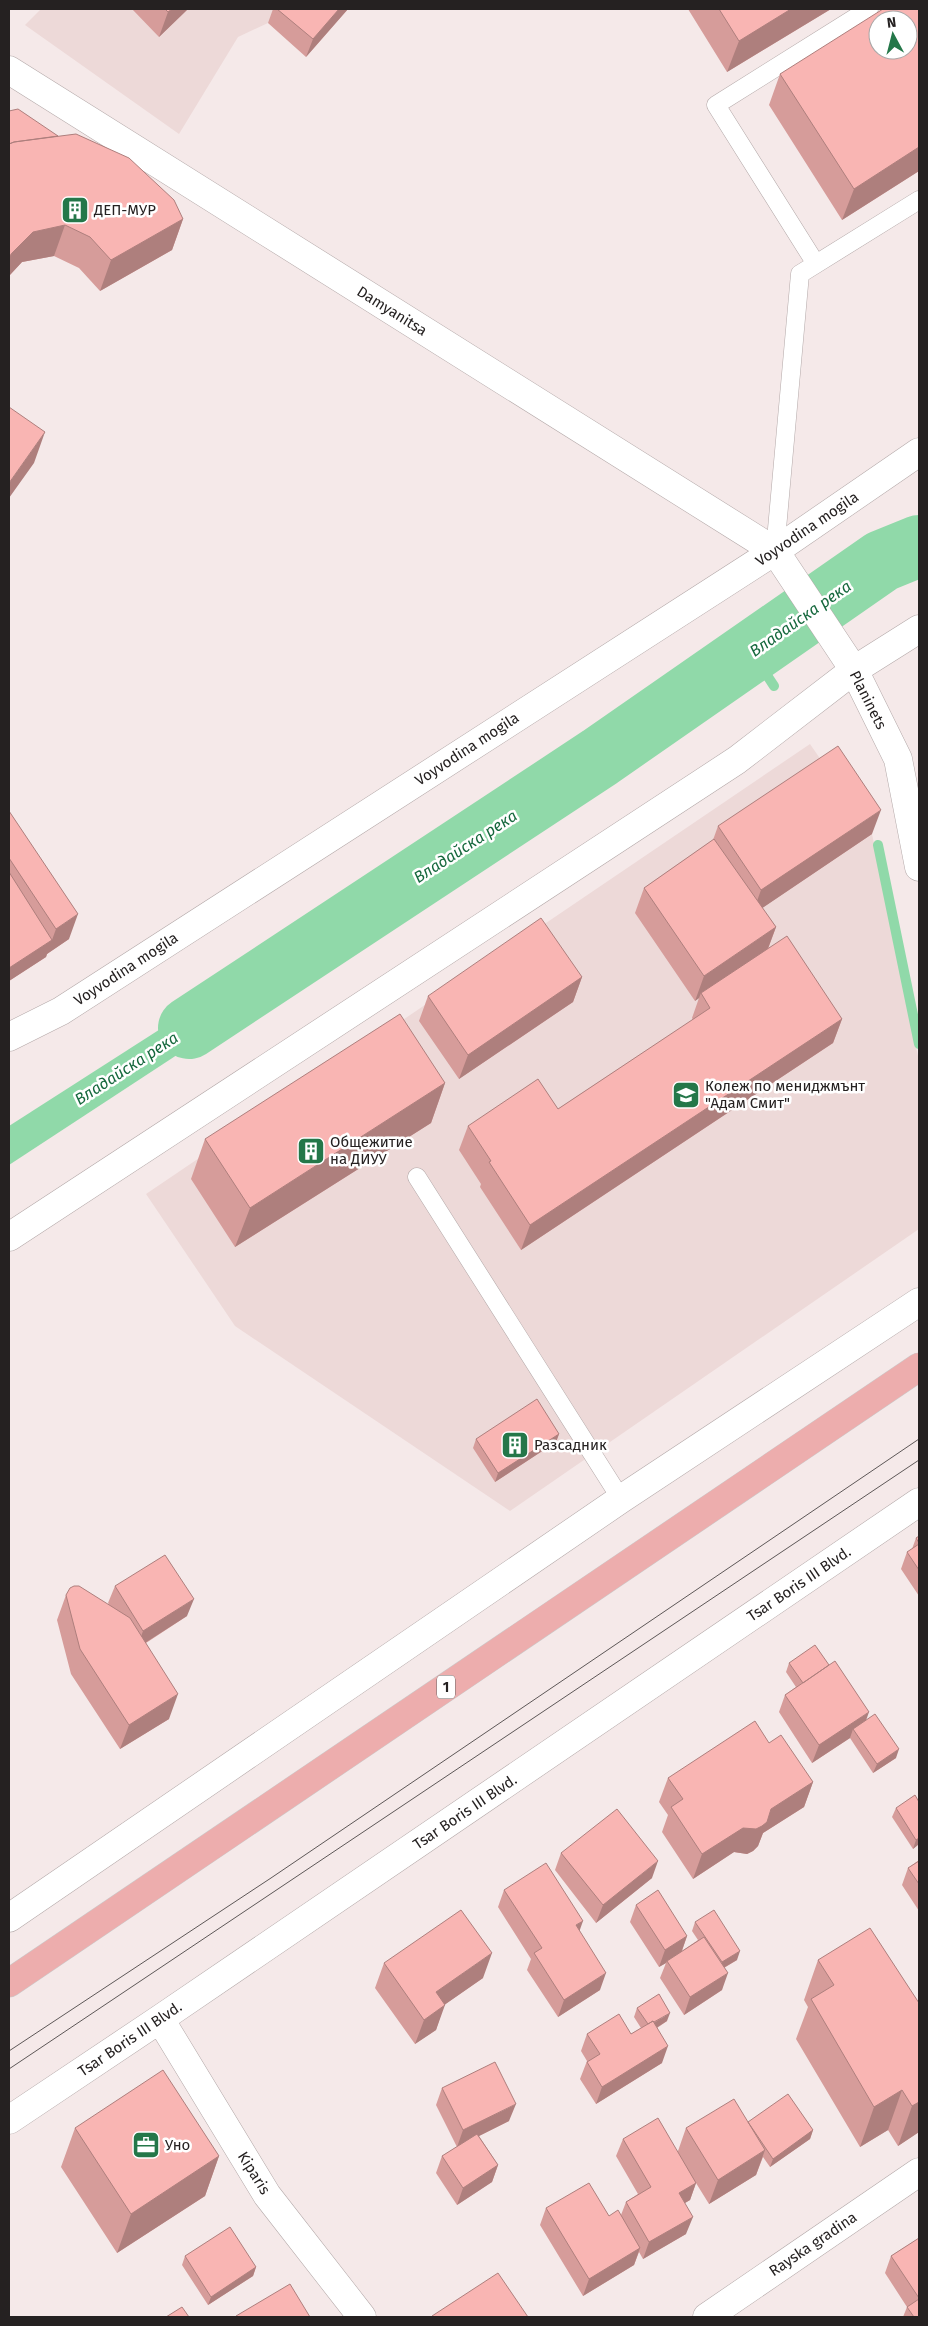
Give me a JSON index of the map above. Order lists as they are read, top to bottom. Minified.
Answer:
{"streets":{"main road":["1"],"street":["Damyanitsa","Voyvodina mogila","Planinets","Tsar Boris III Blvd.","Kiparis","Rayska gradina"]},"crossings":[["Damyanitsa","Voyvodina mogila"],["Damyanitsa","Planinets"],["Voyvodina mogila","Planinets"],["Tsar Boris III Blvd.","Kiparis"]],"water":["Владайска река"],"places":{"building":["ДЕП-МУР","Общежитие на ДИУУ","Разсадник"],"school or university":["Колеж по мениджмънт \"Адам Смит\""],"office":["Уно"]},"north":"top"}
